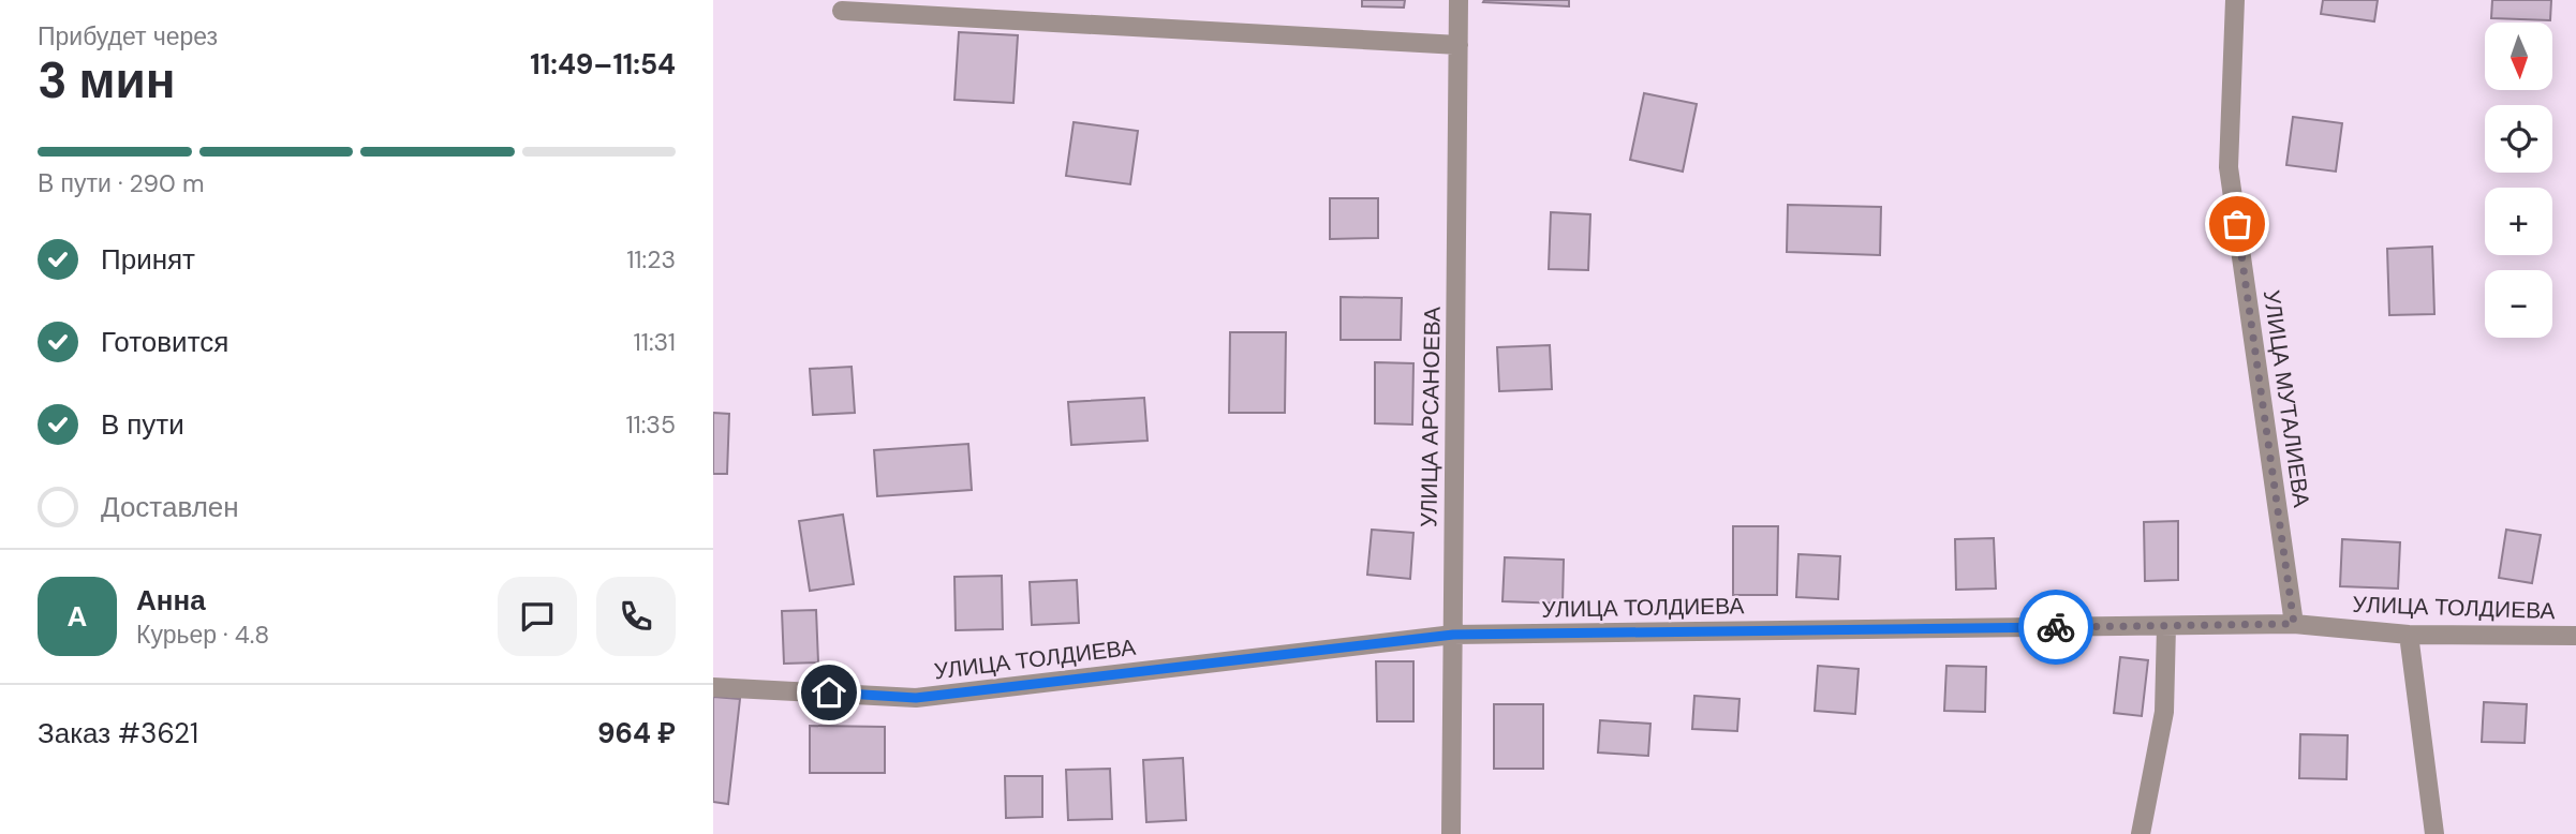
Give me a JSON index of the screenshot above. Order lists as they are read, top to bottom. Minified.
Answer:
{"streets":{"street":["УЛИЦА МУТАЛИЕВА","УЛИЦА АРСАНОЕВА","УЛИЦА ТОЛДИЕВА"]},"crossings":[["УЛИЦА МУТАЛИЕВА","УЛИЦА ТОЛДИЕВА"],["УЛИЦА АРСАНОЕВА","УЛИЦА ТОЛДИЕВА"]],"north":"bottom","page":{"heading":["3 мин","Прибудет через","11:49–11:54"],"panel":["Анна","Курьер · 4.8","Заказ #3621","964 ₽"],"map_buttons":["+","−"],"bar":"В пути · 290 m","list":[["Принят","11:23"],["Готовится","11:31"],["В пути","11:35"],"Доставлен"],"round":"А"}}
